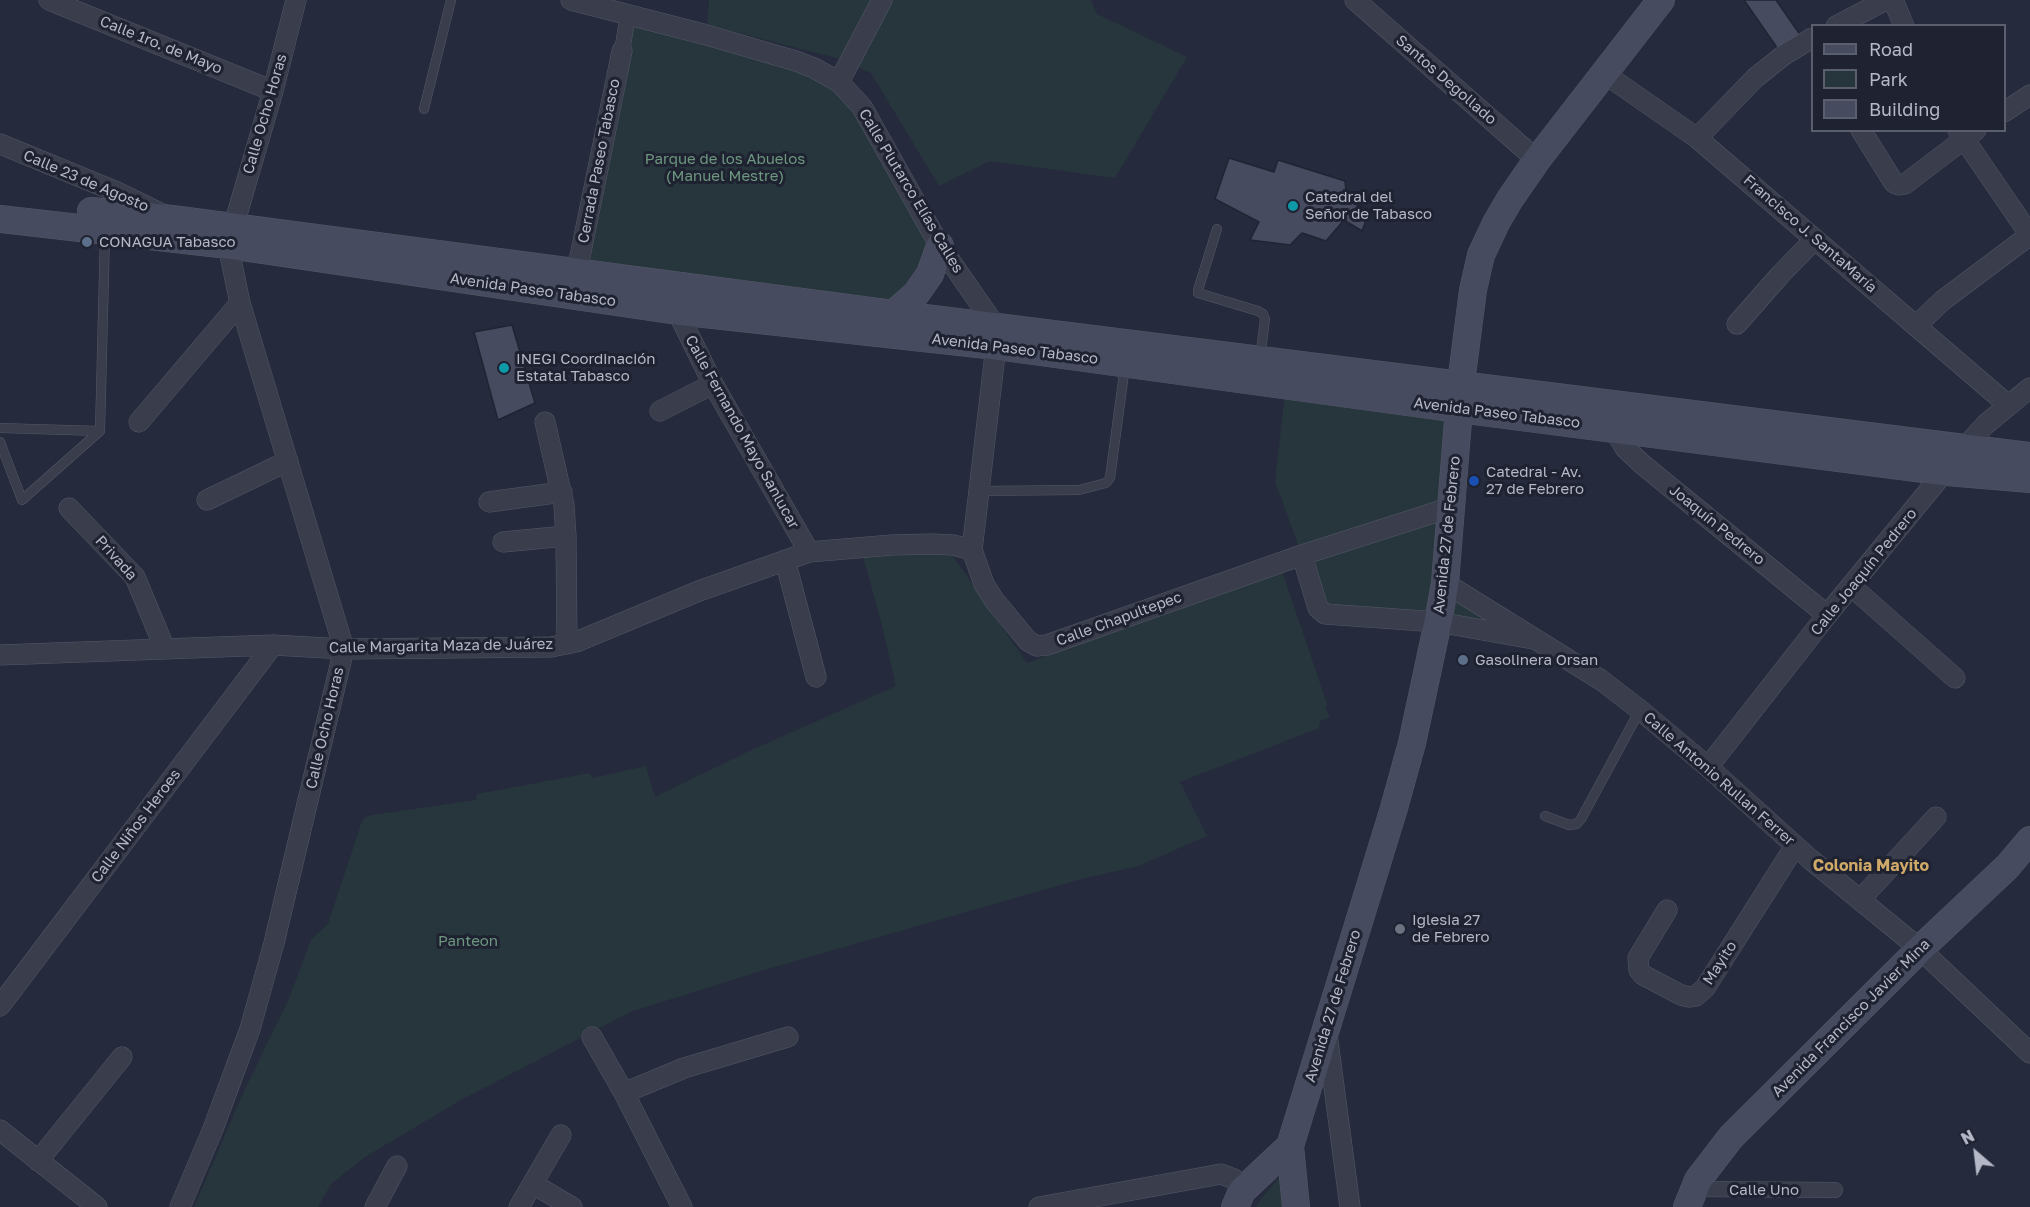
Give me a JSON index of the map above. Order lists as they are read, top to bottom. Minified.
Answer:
{"streets":{"main road":["Avenida Paseo Tabasco","Avenida 27 de Febrero","Avenida Francisco Javier Mina"],"street":["Calle 1ro. de Mayo","Santos Degollado","Calle Ocho Horas","Cerrada Paseo Tabasco","Calle 23 de Agosto","Calle Plutarco Elías Calles","Francisco J. SantaMaría","Calle Fernando Mayo Sanlucar","Joaquín Pedrero","Privada","Calle Joaquín Pedrero","Calle Chapultepec","Calle Margarita Maza de Juárez","Calle Antonio Rullan Ferrer","Calle Niños Heroes","Mayito","Calle Uno"]},"crossings":[["Calle 1ro. de Mayo","Calle Ocho Horas"],["Santos Degollado","Avenida 27 de Febrero"],["Calle Ocho Horas","Avenida Paseo Tabasco"],["Calle Ocho Horas","Calle Margarita Maza de Juárez"],["Cerrada Paseo Tabasco","Avenida Paseo Tabasco"],["Calle 23 de Agosto","Avenida Paseo Tabasco"],["Calle Plutarco Elías Calles","Avenida Paseo Tabasco"],["Calle Plutarco Elías Calles","Calle Chapultepec"],["Francisco J. SantaMaría","Avenida 27 de Febrero"],["Francisco J. SantaMaría","Calle Joaquín Pedrero"],["Avenida Paseo Tabasco","Calle Fernando Mayo Sanlucar"],["Avenida Paseo Tabasco","Joaquín Pedrero"],["Avenida Paseo Tabasco","Avenida 27 de Febrero"],["Avenida Paseo Tabasco","Calle Joaquín Pedrero"],["Avenida Paseo Tabasco","Calle Chapultepec"],["Calle Fernando Mayo Sanlucar","Calle Margarita Maza de Juárez"],["Joaquín Pedrero","Calle Joaquín Pedrero"],["Avenida 27 de Febrero","Calle Chapultepec"],["Avenida 27 de Febrero","Calle Antonio Rullan Ferrer"],["Privada","Calle Margarita Maza de Juárez"],["Calle Joaquín Pedrero","Calle Antonio Rullan Ferrer"],["Calle Chapultepec","Calle Margarita Maza de Juárez"],["Calle Margarita Maza de Juárez","Calle Niños Heroes"],["Calle Antonio Rullan Ferrer","Mayito"],["Calle Antonio Rullan Ferrer","Avenida Francisco Javier Mina"],["Avenida Francisco Javier Mina","Calle Uno"]],"districts":["Colonia Mayito"],"parks":["Parque de los Abuelos (Manuel Mestre)","Panteon"],"places":["Catedral del Señor de Tabasco","CONAGUA Tabasco","INEGI Coordinación Estatal Tabasco","Catedral - Av. 27 de Febrero","Gasolinera Orsan","Iglesia 27 de Febrero"],"legend":["Road","Park","Building"],"north":"top left"}
